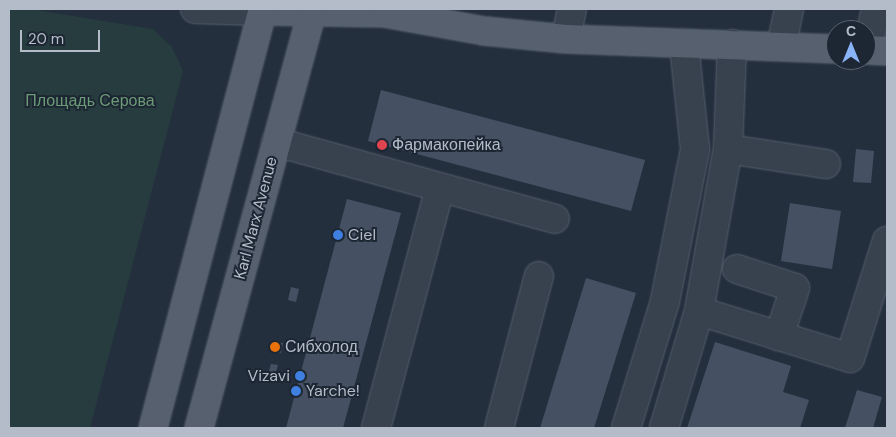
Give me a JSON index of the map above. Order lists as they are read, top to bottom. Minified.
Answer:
{"streets":{"main road":["Karl Marx Avenue"]},"parks":["Площадь Серова"],"places":["Фармакопейка","Ciel","Сибхолод","Vizavi","Yarche!"],"scale_bar":"20 m","north":"top"}
